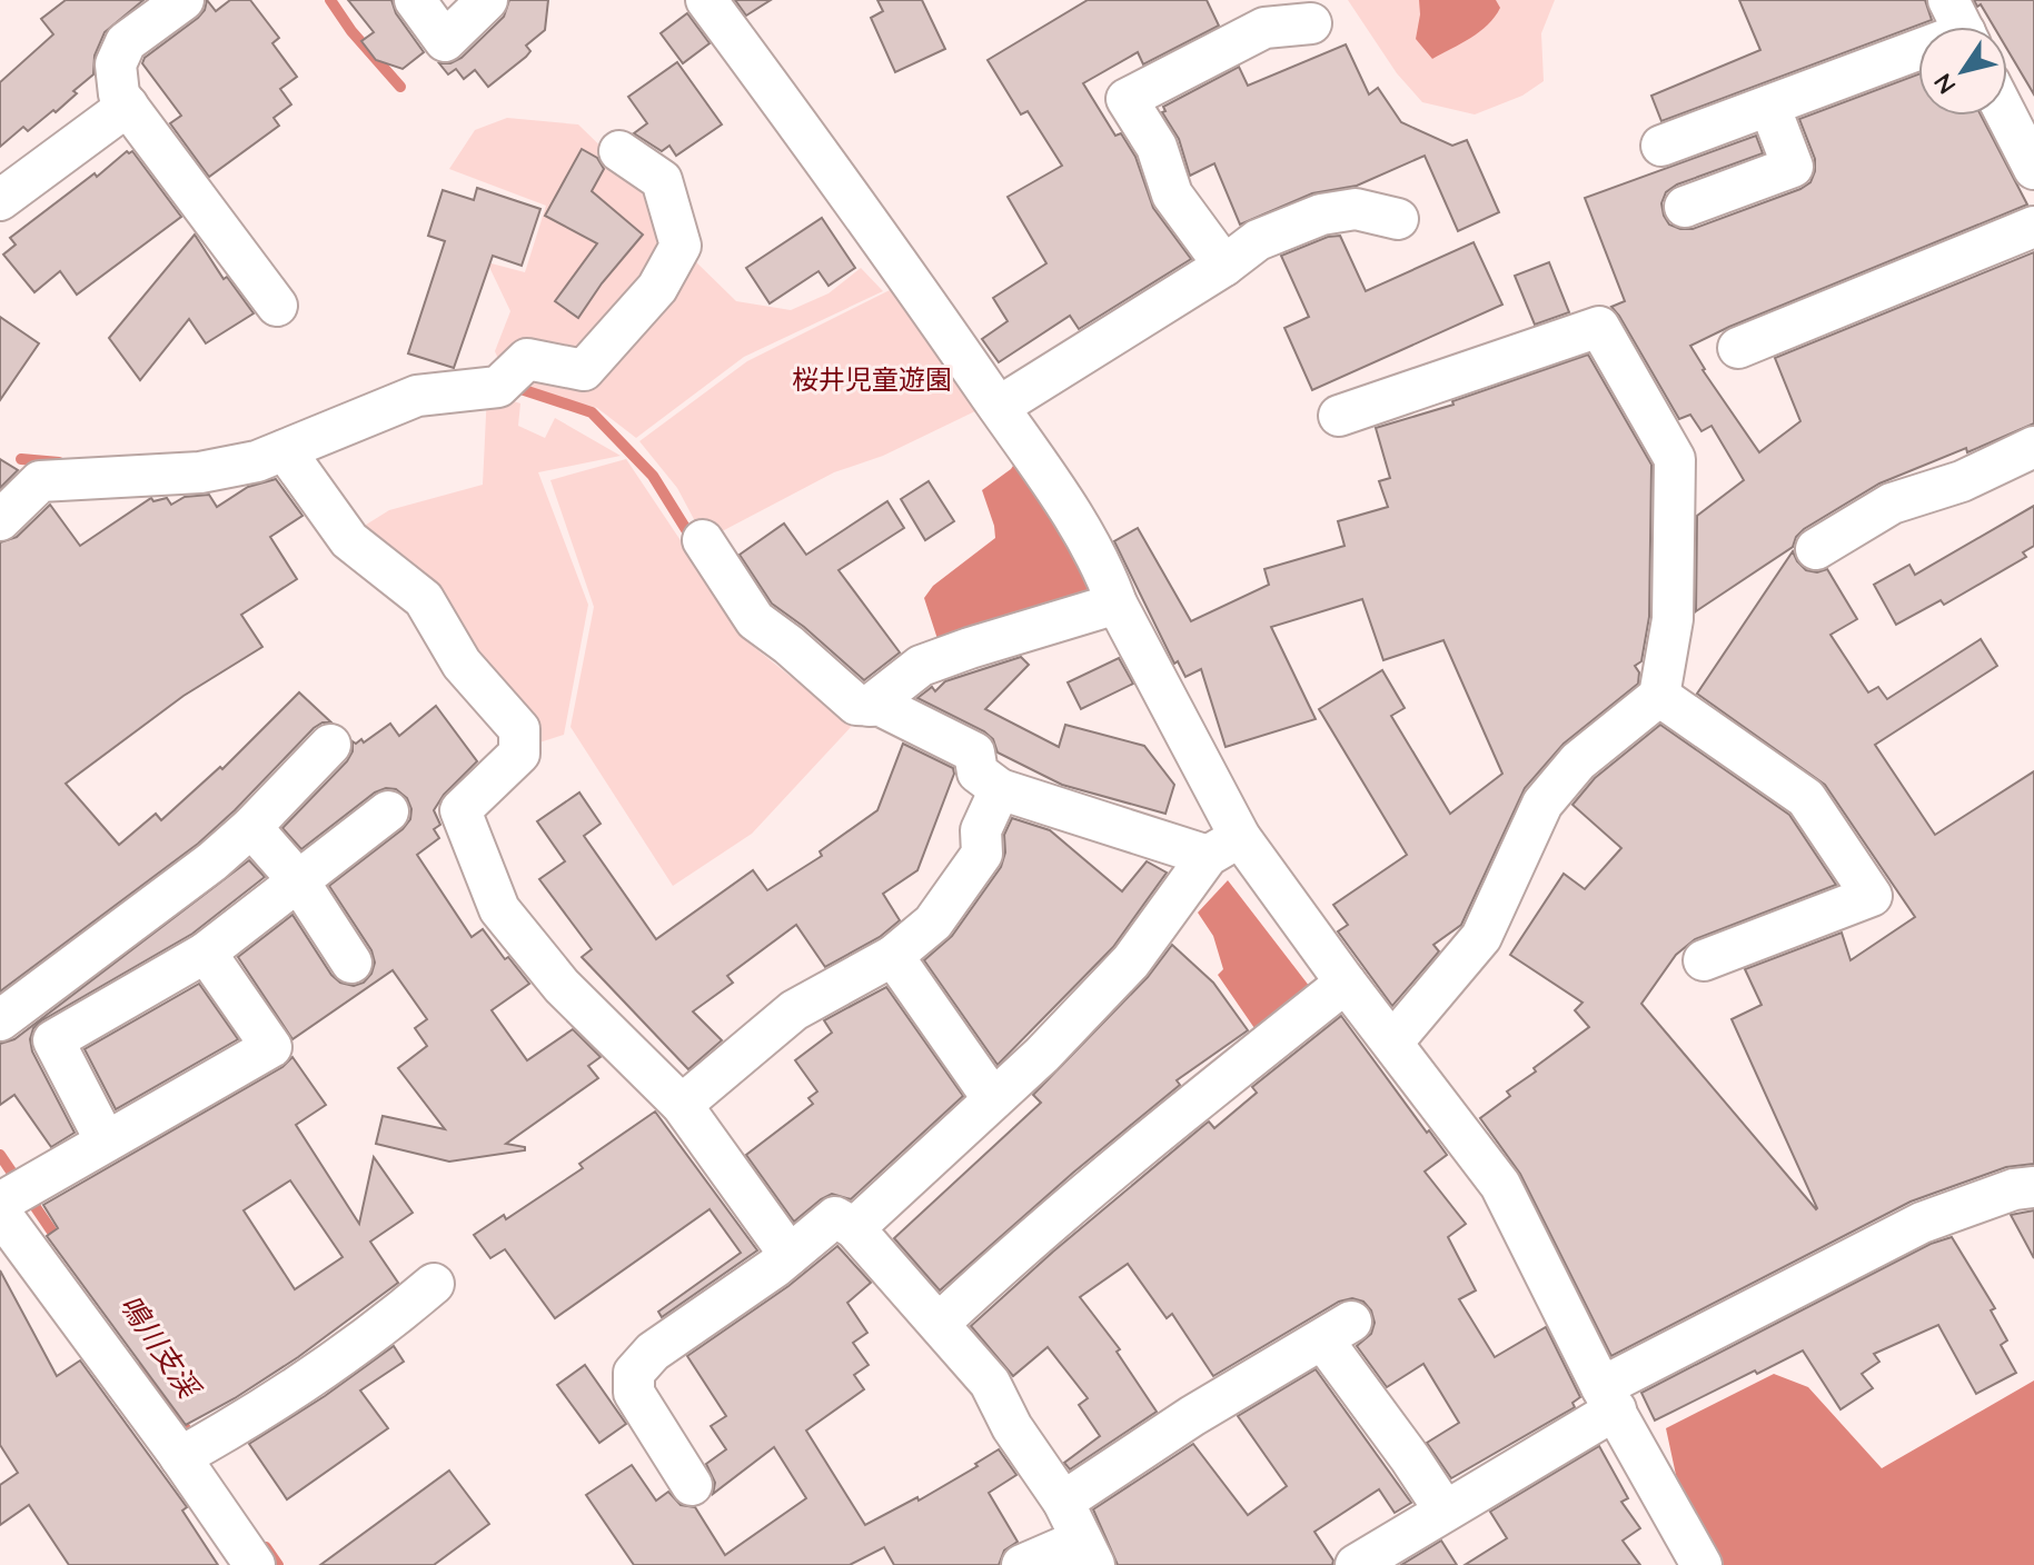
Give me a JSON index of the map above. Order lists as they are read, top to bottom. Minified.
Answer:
{"water":["鳴川支渓"],"parks":["桜井児童遊園"],"north":"bottom left"}
